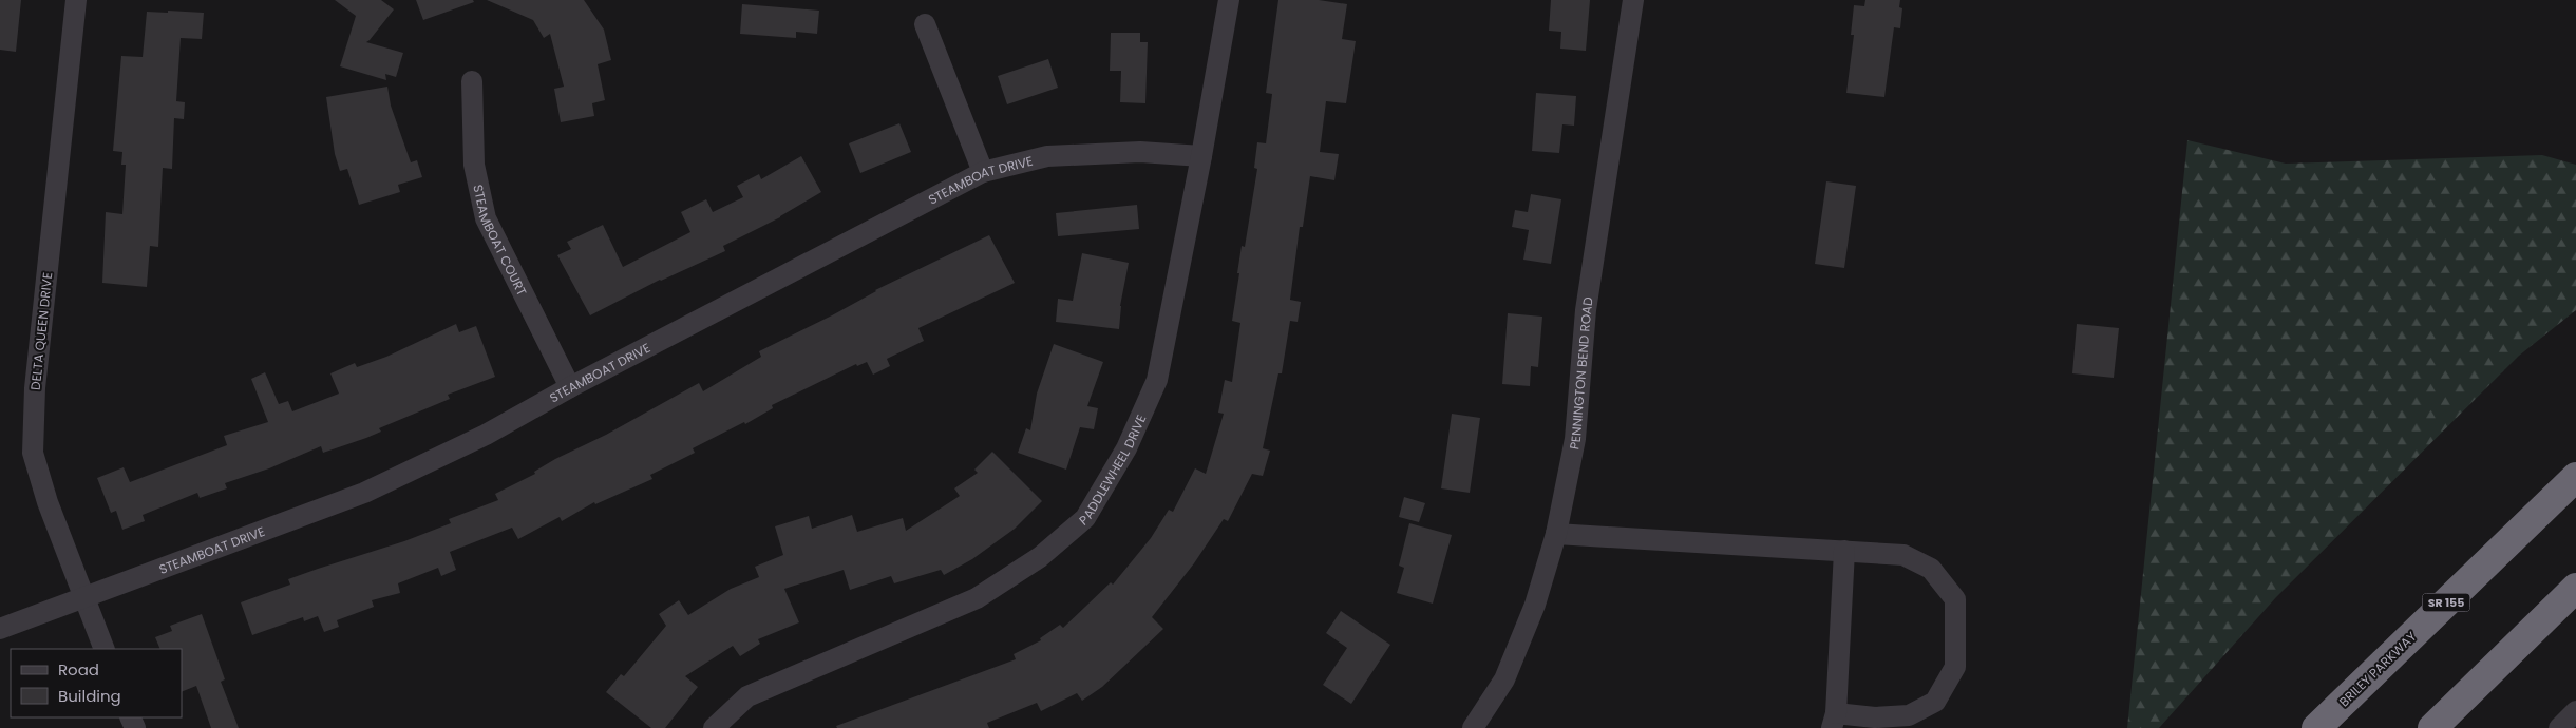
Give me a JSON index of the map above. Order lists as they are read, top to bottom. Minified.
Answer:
{"streets":{"highway":["SR 155","BRILEY PARKWAY"],"street":["STEAMBOAT DRIVE","STEAMBOAT COURT","DELTA QUEEN DRIVE","PENNINGTON BEND ROAD","PADDLEWHEEL DRIVE"]},"crossings":[["STEAMBOAT DRIVE","STEAMBOAT COURT"],["STEAMBOAT DRIVE","DELTA QUEEN DRIVE"],["STEAMBOAT DRIVE","PADDLEWHEEL DRIVE"]],"legend":["Road","Building"]}
